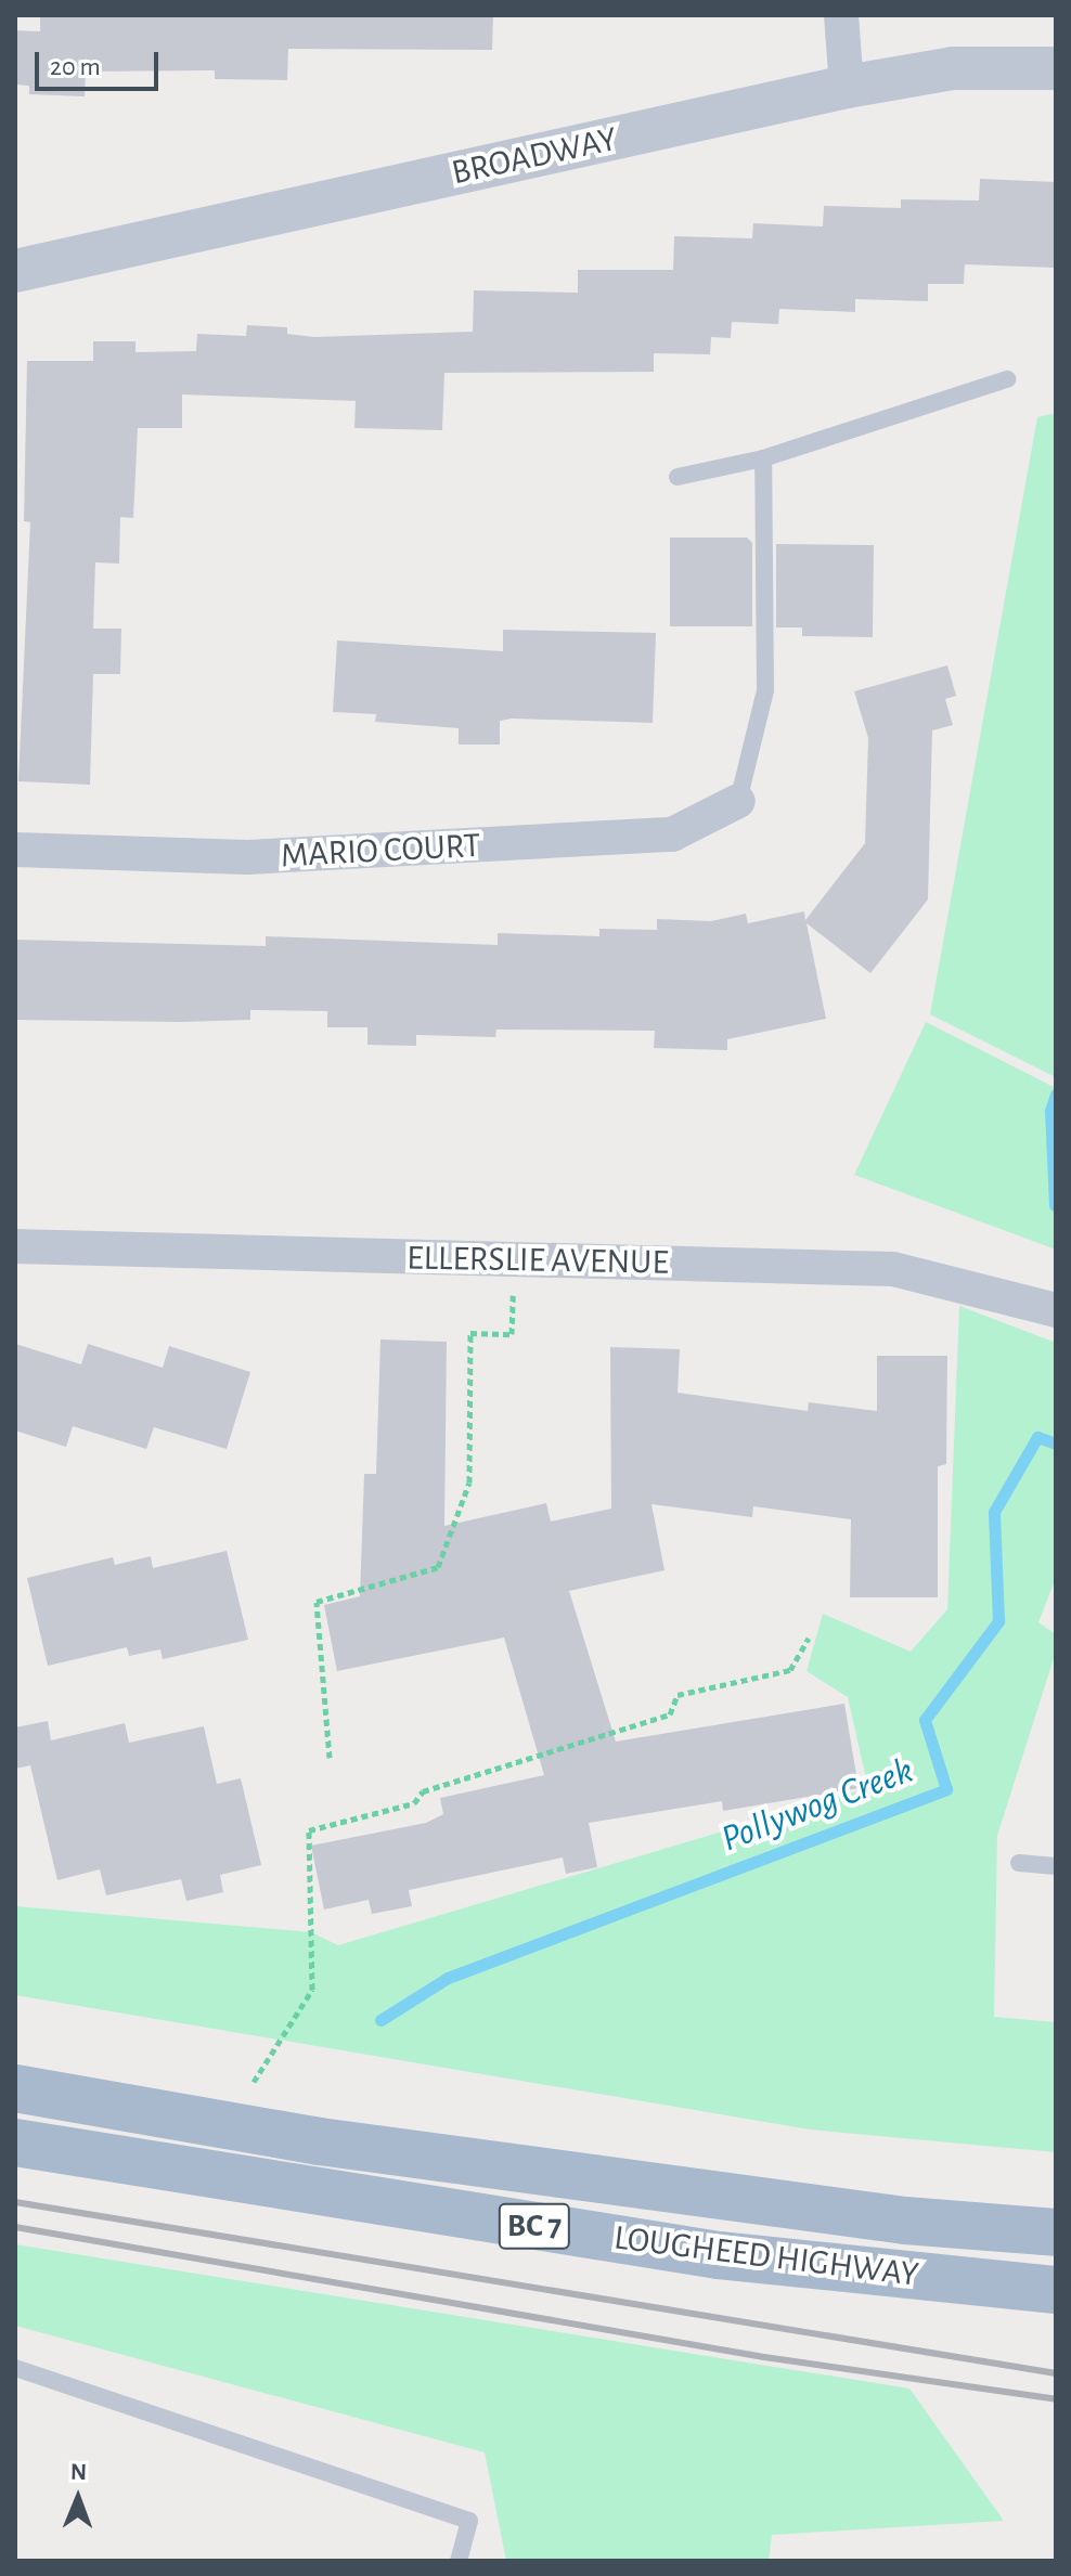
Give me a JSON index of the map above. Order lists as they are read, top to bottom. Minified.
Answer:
{"streets":{"main road":["BC 7","LOUGHEED HIGHWAY"],"street":["BROADWAY","MARIO COURT","ELLERSLIE AVENUE"]},"water":["Pollywog Creek"],"scale_bar":"20 m","north":"top"}
